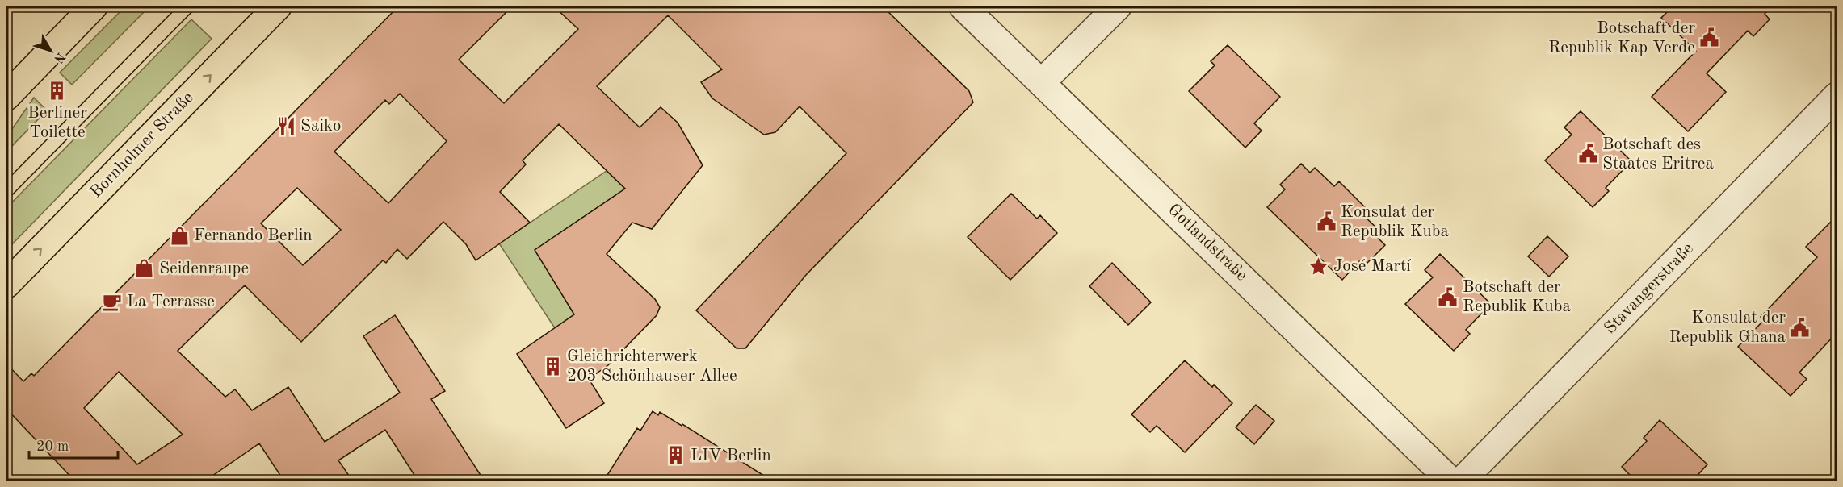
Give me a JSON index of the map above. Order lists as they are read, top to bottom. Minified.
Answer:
{"streets":{"main road":["Bornholmer Straße"],"street":["Gotlandstraße","Stavangerstraße"]},"places":{"public building":["Botschaft der Republik Kap Verde","Botschaft des Staates Eritrea","Konsulat der Republik Kuba","Botschaft der Republik Kuba","Konsulat der Republik Ghana"],"building":["Berliner Toilette","Gleichrichterwerk 203 Schönhauser Allee","LIV Berlin"],"restaurant":["Saiko"],"shop":["Fernando Berlin","Seidenraupe"],"place":["José Martí"],"cafe":["La Terrasse"]},"scale_bar":"20 m","north":"bottom right"}
